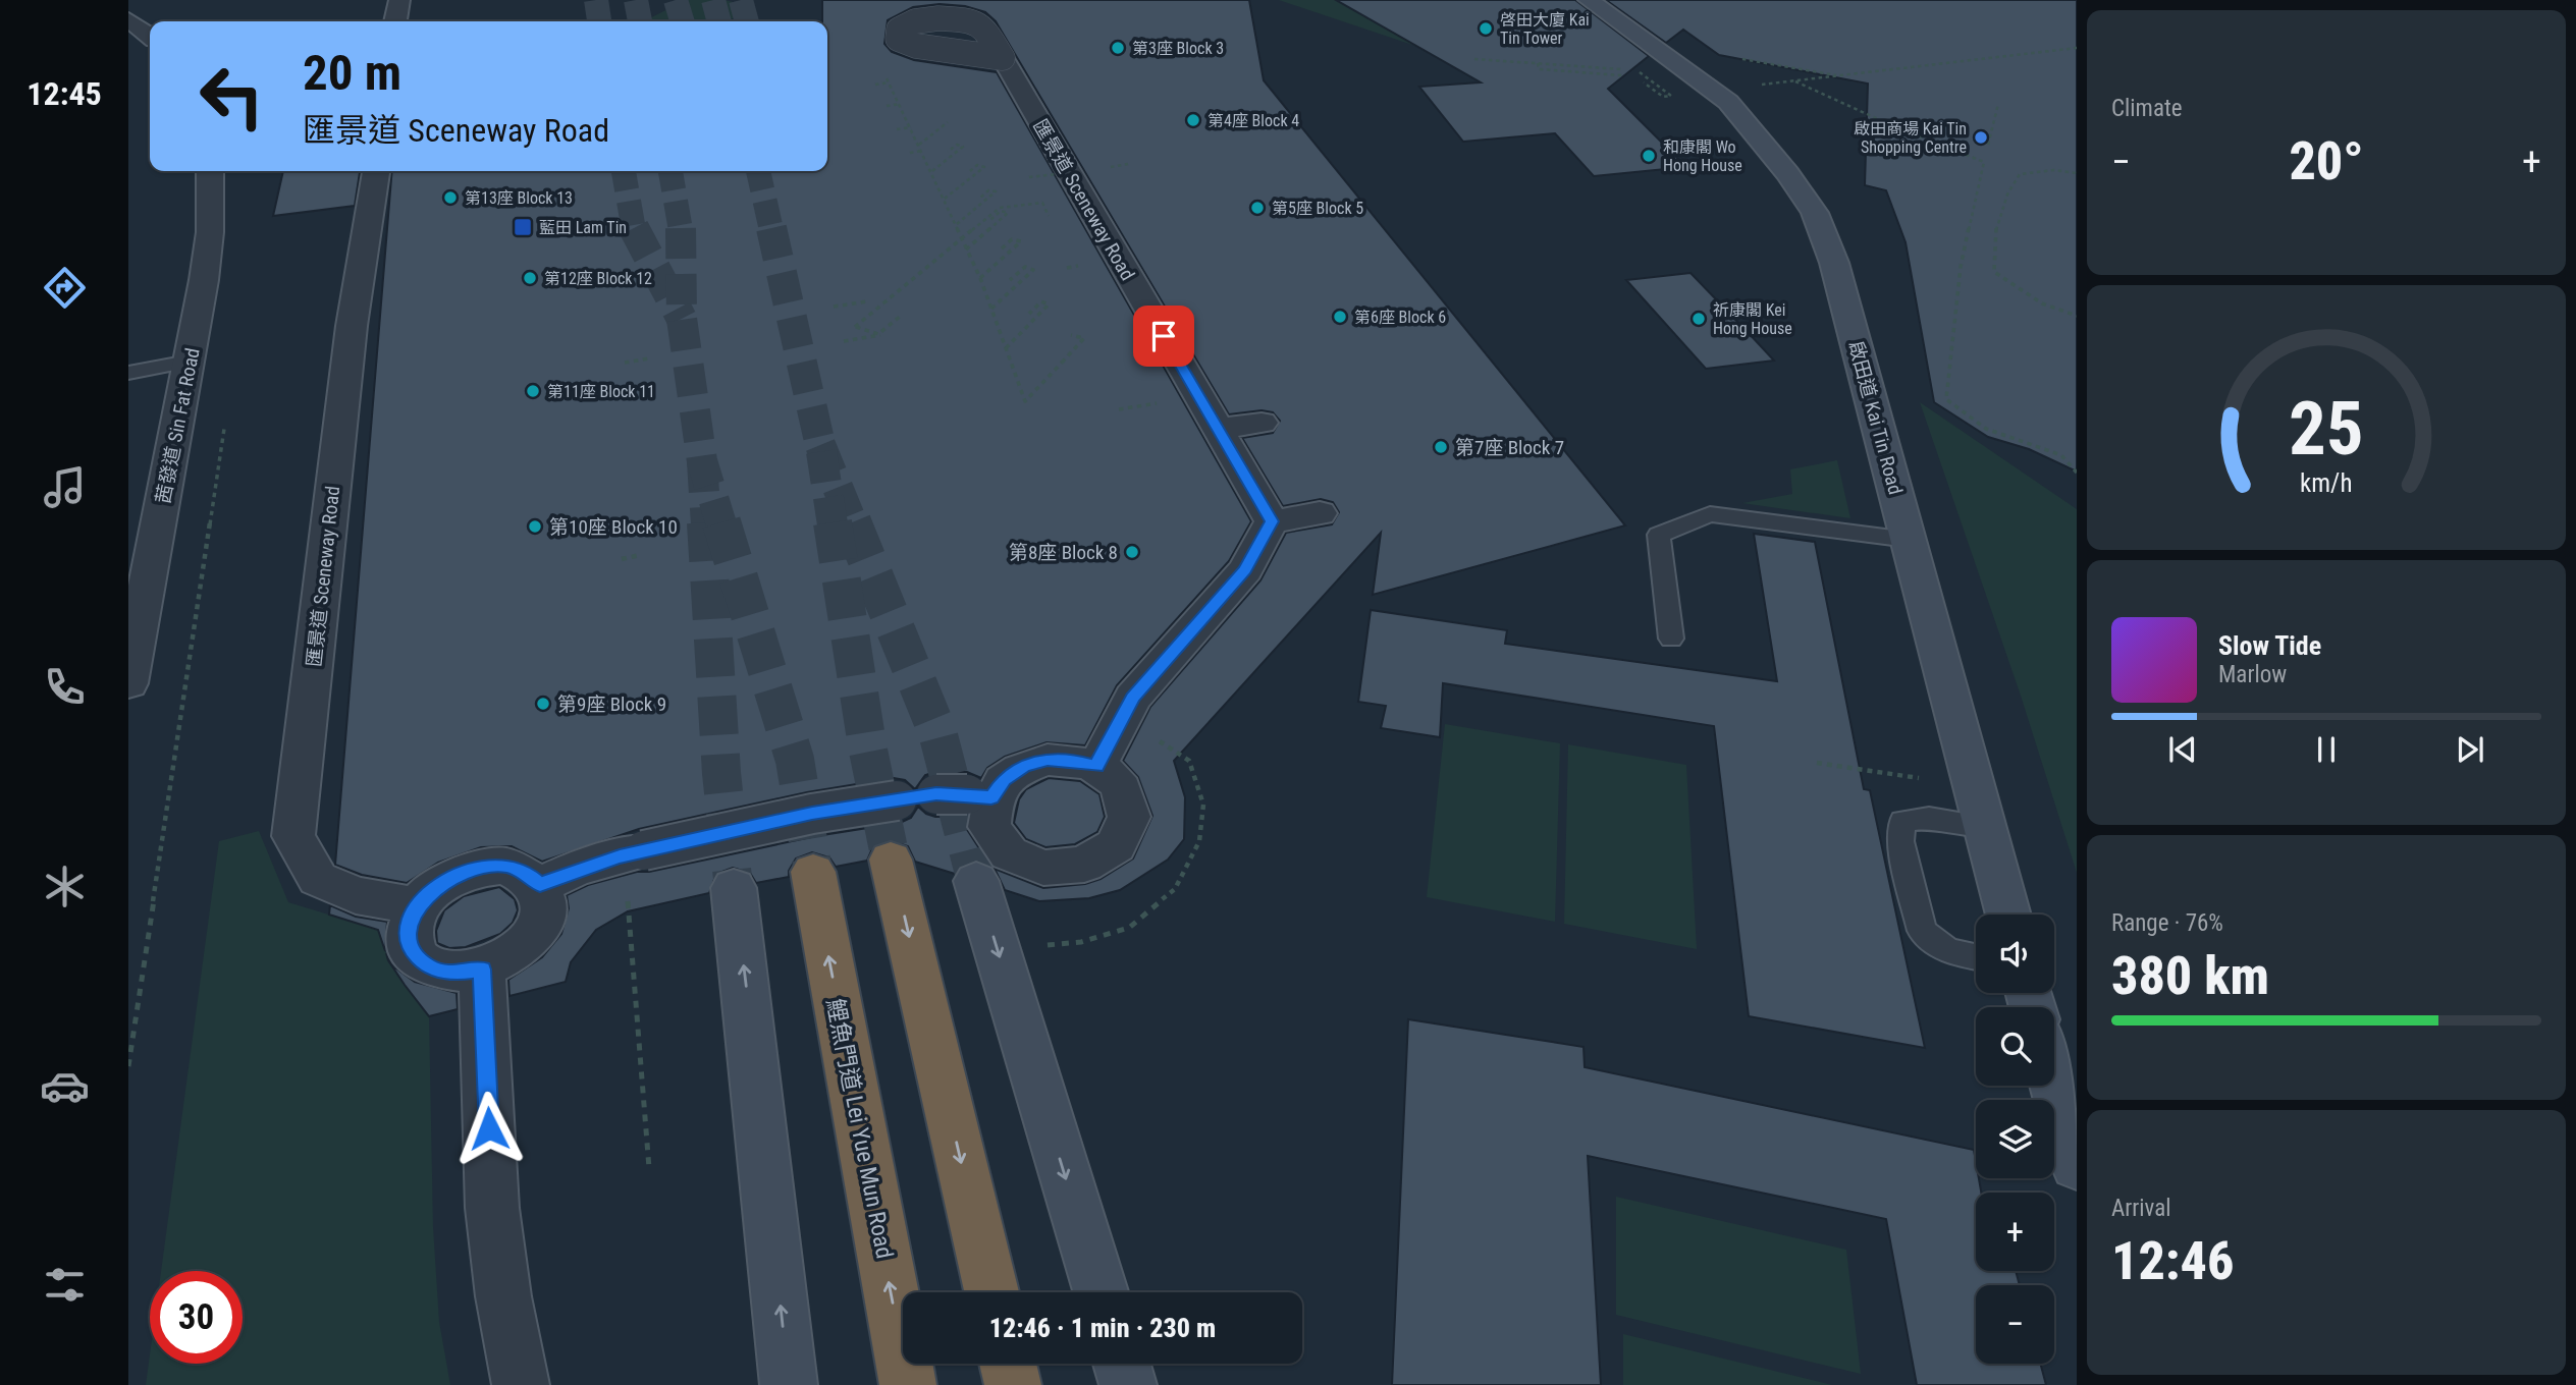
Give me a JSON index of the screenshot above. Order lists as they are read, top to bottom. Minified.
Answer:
{"streets":{"highway":["鯉魚門道 Lei Yue Mun Road"],"street":["匯景道 Sceneway Road","啟田道 Kai Tin Road","茜發道 Sin Fat Road"]},"places":{"other":["啓田大廈 Kai Tin Tower","第3座 Block 3","第4座 Block 4","啟田商場 Kai Tin Shopping Centre","和康閣 Wo Hong House","第13座 Block 13","第5座 Block 5","第12座 Block 12","第6座 Block 6","祈康閣 Kei Hong House","第11座 Block 11","第7座 Block 7","第10座 Block 10","第8座 Block 8","第9座 Block 9"],"transit":["藍田 Lam Tin"]},"page":{"tabs":"12:45","tile":["Climate",["Range · 76%","380 km"],["Arrival","12:46"]],"turn":["20 m","匯景道 Sceneway Road"],"heat":["−","20°","+"],"song":["Slow Tide","Marlow"],"map_buttons":["+","−"],"limit":"30","trip":"12:46 · 1 min · 230 m","gauge":["25","km/h"]}}
